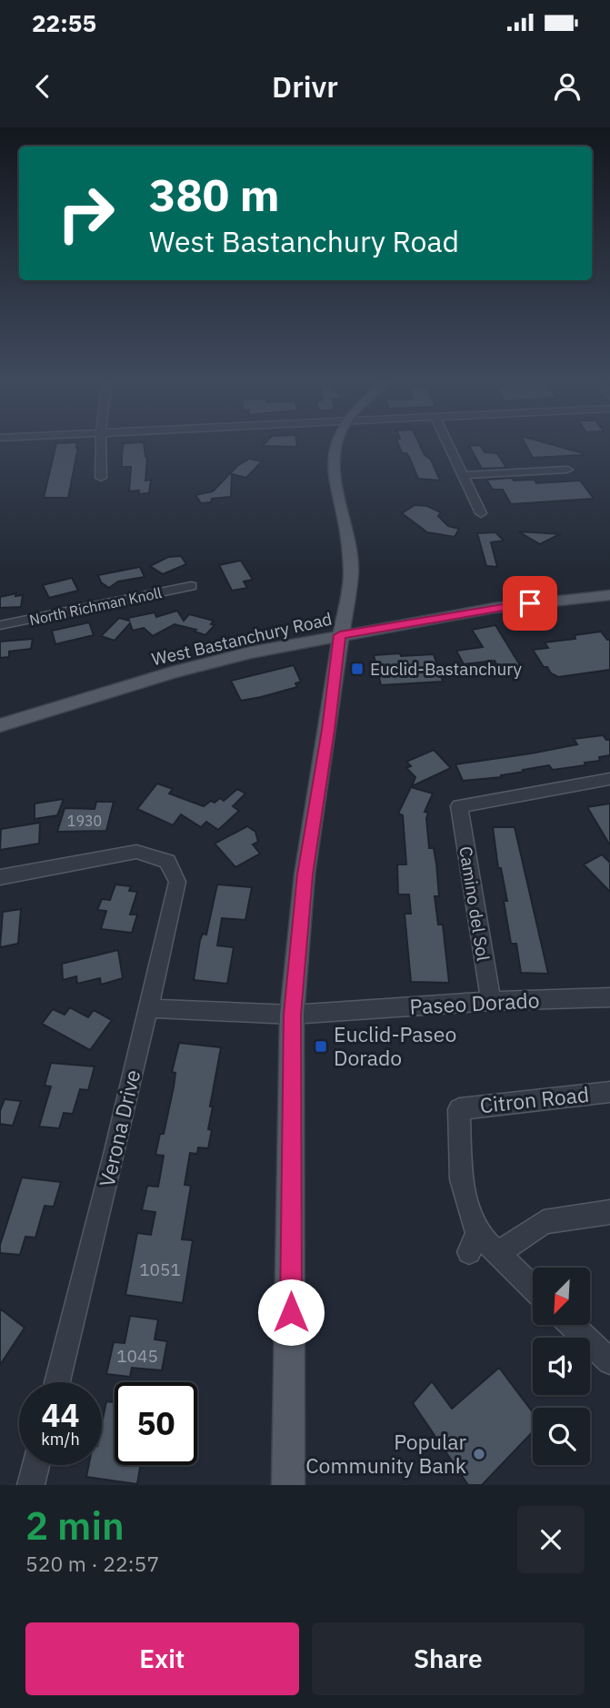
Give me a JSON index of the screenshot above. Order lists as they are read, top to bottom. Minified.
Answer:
{"streets":{"main road":["West Bastanchury Road"],"street":["North Richman Knoll","Camino del Sol","Paseo Dorado","Citron Road","Verona Drive"]},"crossings":[["Camino del Sol","Paseo Dorado"],["Paseo Dorado","Verona Drive"]],"places":{"transit":["Euclid-Bastanchury","Euclid-Paseo Dorado"],"other":["Popular Community Bank"]},"house_numbers":["1930","1051","1045"],"north":"bottom left","page":{"status":"22:55","header":"Drivr","turn":["380 m","West Bastanchury Road"],"speed":"44 km/h","limit":"50","heading":["2 min","520 m · 22:57"],"buttons":["Exit","Share"]}}
